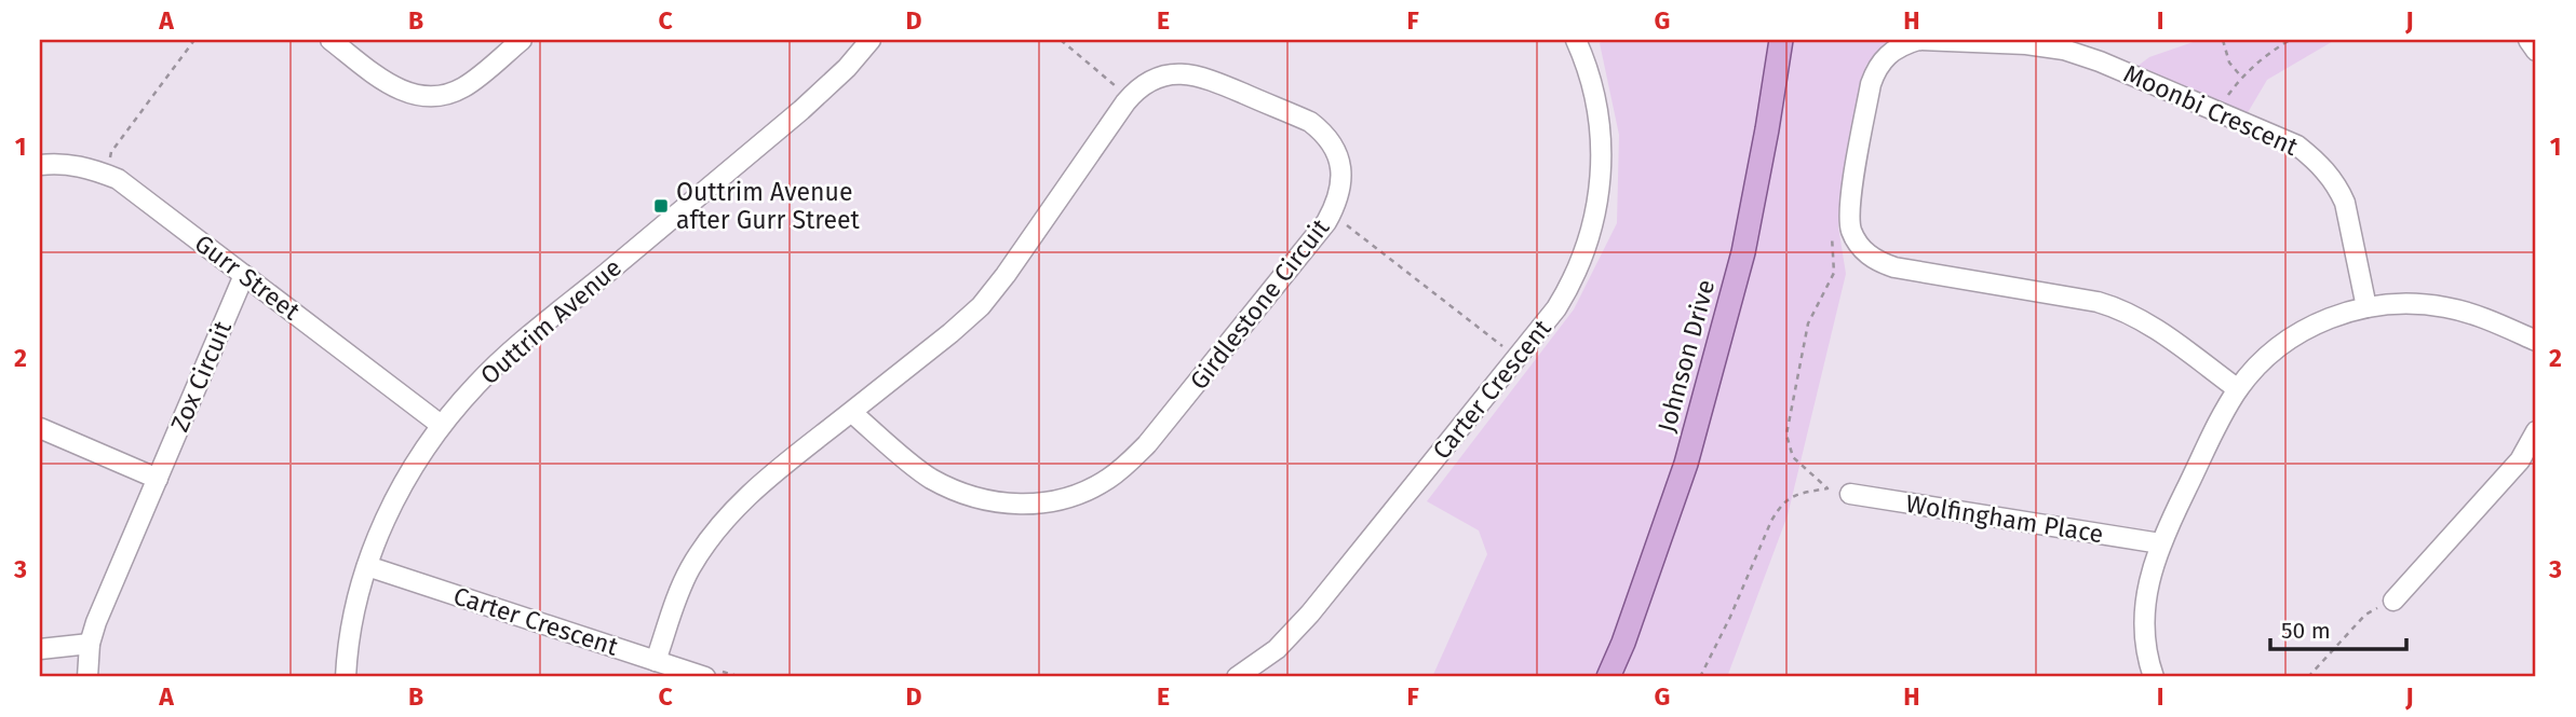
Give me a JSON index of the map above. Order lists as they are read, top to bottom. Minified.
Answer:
{"streets":{"main road":["Johnson Drive"],"street":["Moonbi Crescent","Gurr Street","Girdlestone Circuit","Outtrim Avenue","Zox Circuit","Carter Crescent","Wolfingham Place"]},"crossings":[["Gurr Street","Outtrim Avenue"],["Gurr Street","Zox Circuit"],["Girdlestone Circuit","Carter Crescent"],["Outtrim Avenue","Carter Crescent"]],"places":{"transit":["Outtrim Avenue after Gurr Street"]},"scale_bar":"50 m","grid":{"columns":["A","B","C","D","E","F","G","H","I","J"],"rows":["1","2","3"]}}
